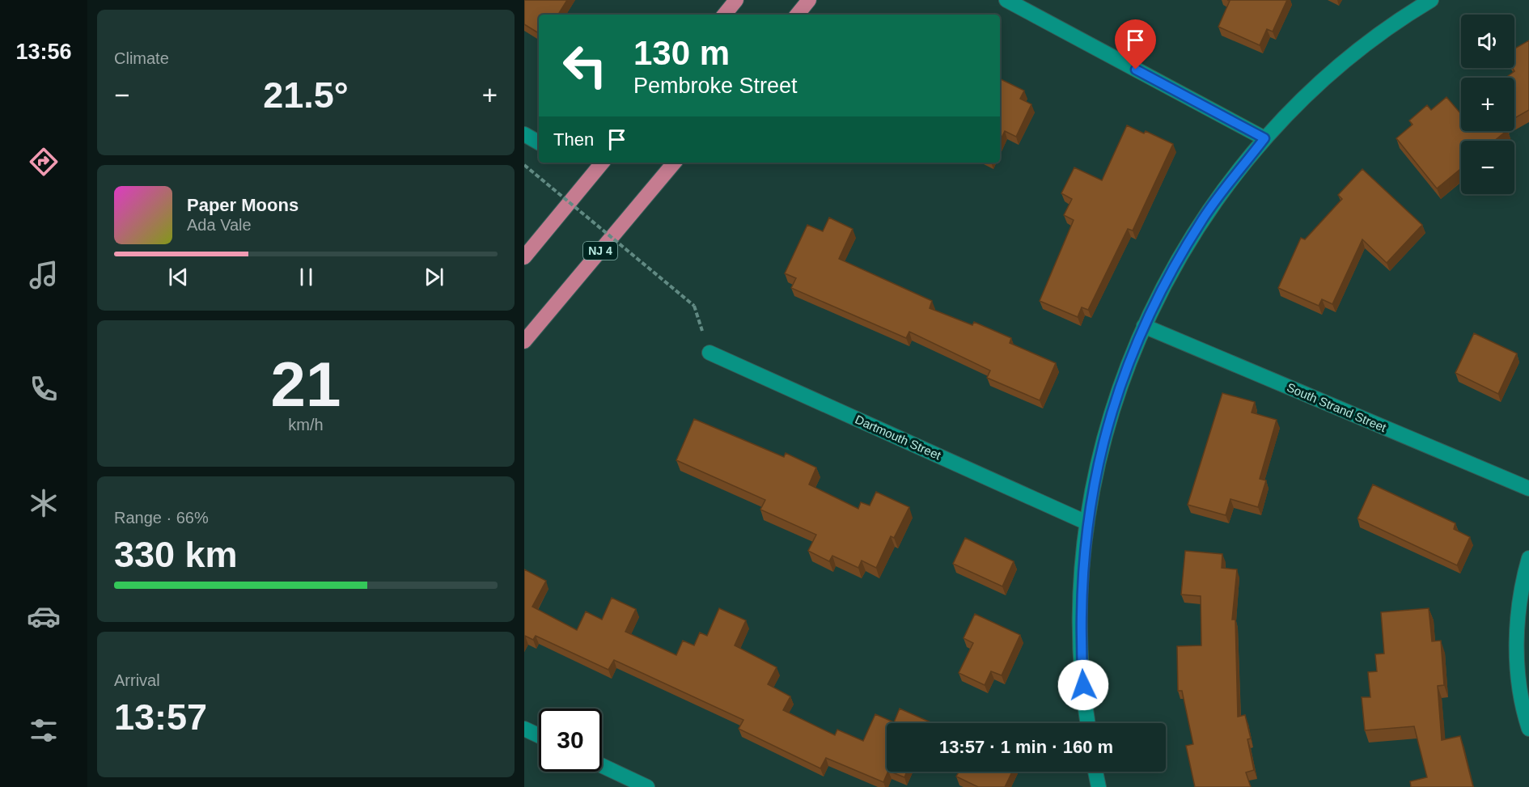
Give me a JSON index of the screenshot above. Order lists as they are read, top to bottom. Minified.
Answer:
{"streets":{"highway":["NJ 4"],"street":["South Strand Street","Dartmouth Street"]},"page":{"tabs":"13:56","tile":["Climate",["21","km/h"],["Range · 66%","330 km"],["Arrival","13:57"]],"map_buttons":["+","−"],"turn":["130 m","Pembroke Street"],"heat":["−","21.5°","+"],"then":"Then","song":["Paper Moons","Ada Vale"],"limit":"30","trip":"13:57 · 1 min · 160 m"}}
